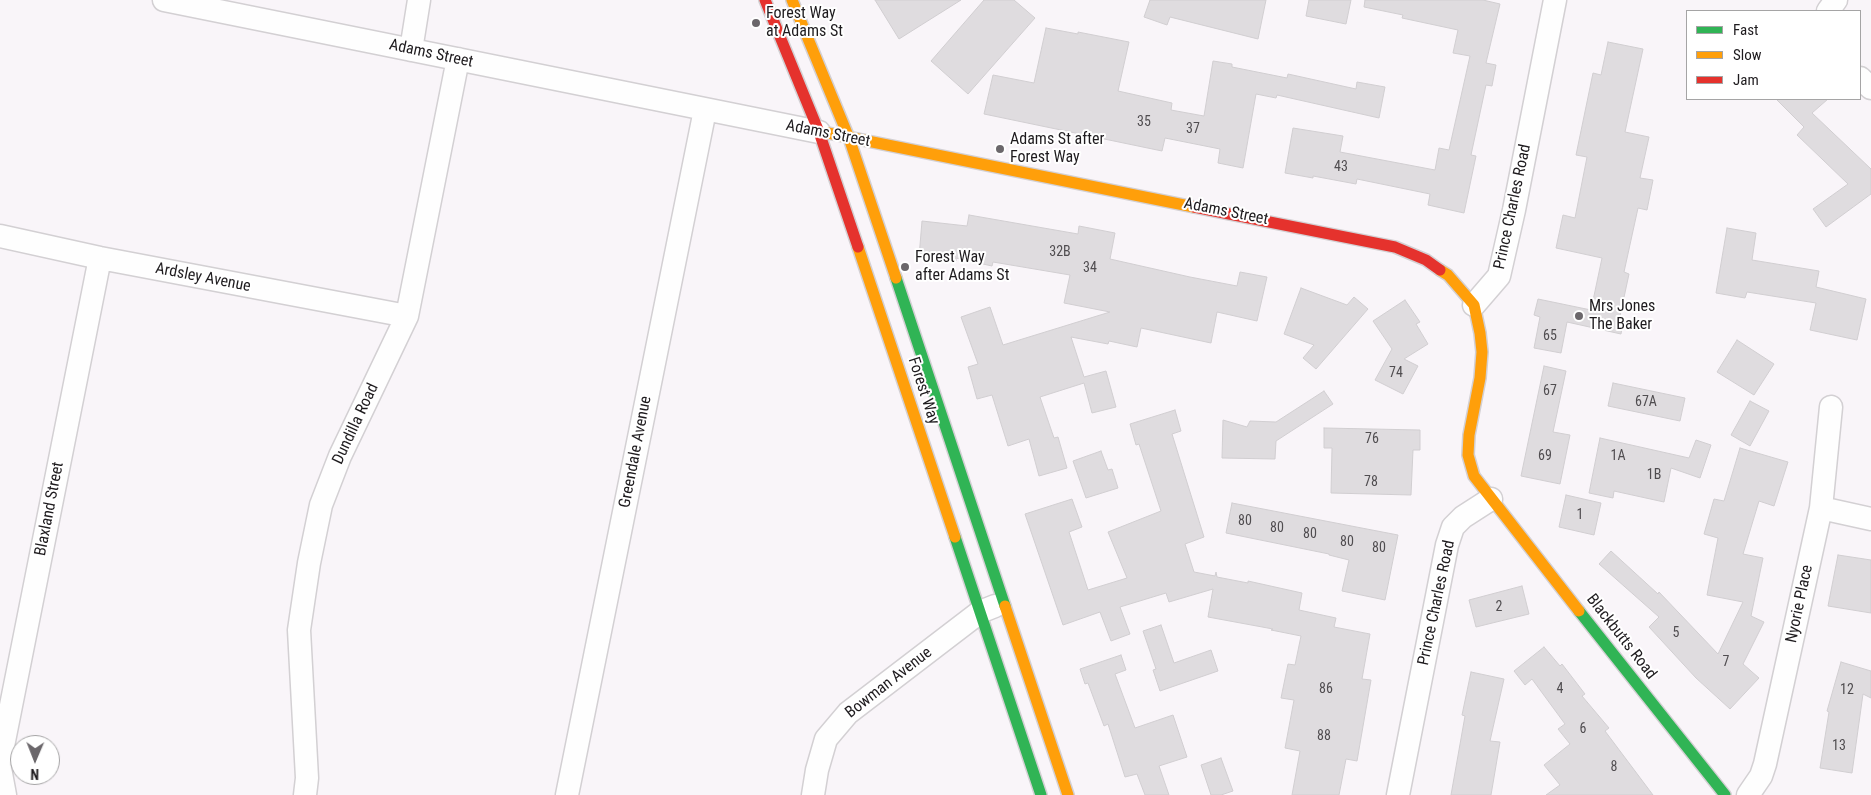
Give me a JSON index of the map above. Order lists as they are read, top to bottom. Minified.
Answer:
{"streets":{"main road":["Adams Street","Forest Way","Blackbutts Road"],"street":["Prince Charles Road","Ardsley Avenue","Dundilla Road","Greendale Avenue","Blaxland Street","Nyorie Place","Bowman Avenue"]},"crossings":[["Adams Street","Prince Charles Road"],["Adams Street","Forest Way"],["Adams Street","Dundilla Road"],["Adams Street","Greendale Avenue"],["Prince Charles Road","Blackbutts Road"],["Ardsley Avenue","Dundilla Road"],["Ardsley Avenue","Blaxland Street"],["Forest Way","Bowman Avenue"]],"places":["Forest Way at Adams St","Adams St after Forest Way","Forest Way after Adams St","Mrs Jones The Baker"],"house_numbers":["35","37","43","32B","34","65","74","67","67A","76","69","1A","1B","78","1","80","80","80","80","80","2","5","7","86","4","12","6","88","13","8"],"legend":["Fast","Slow","Jam"],"north":"bottom"}
